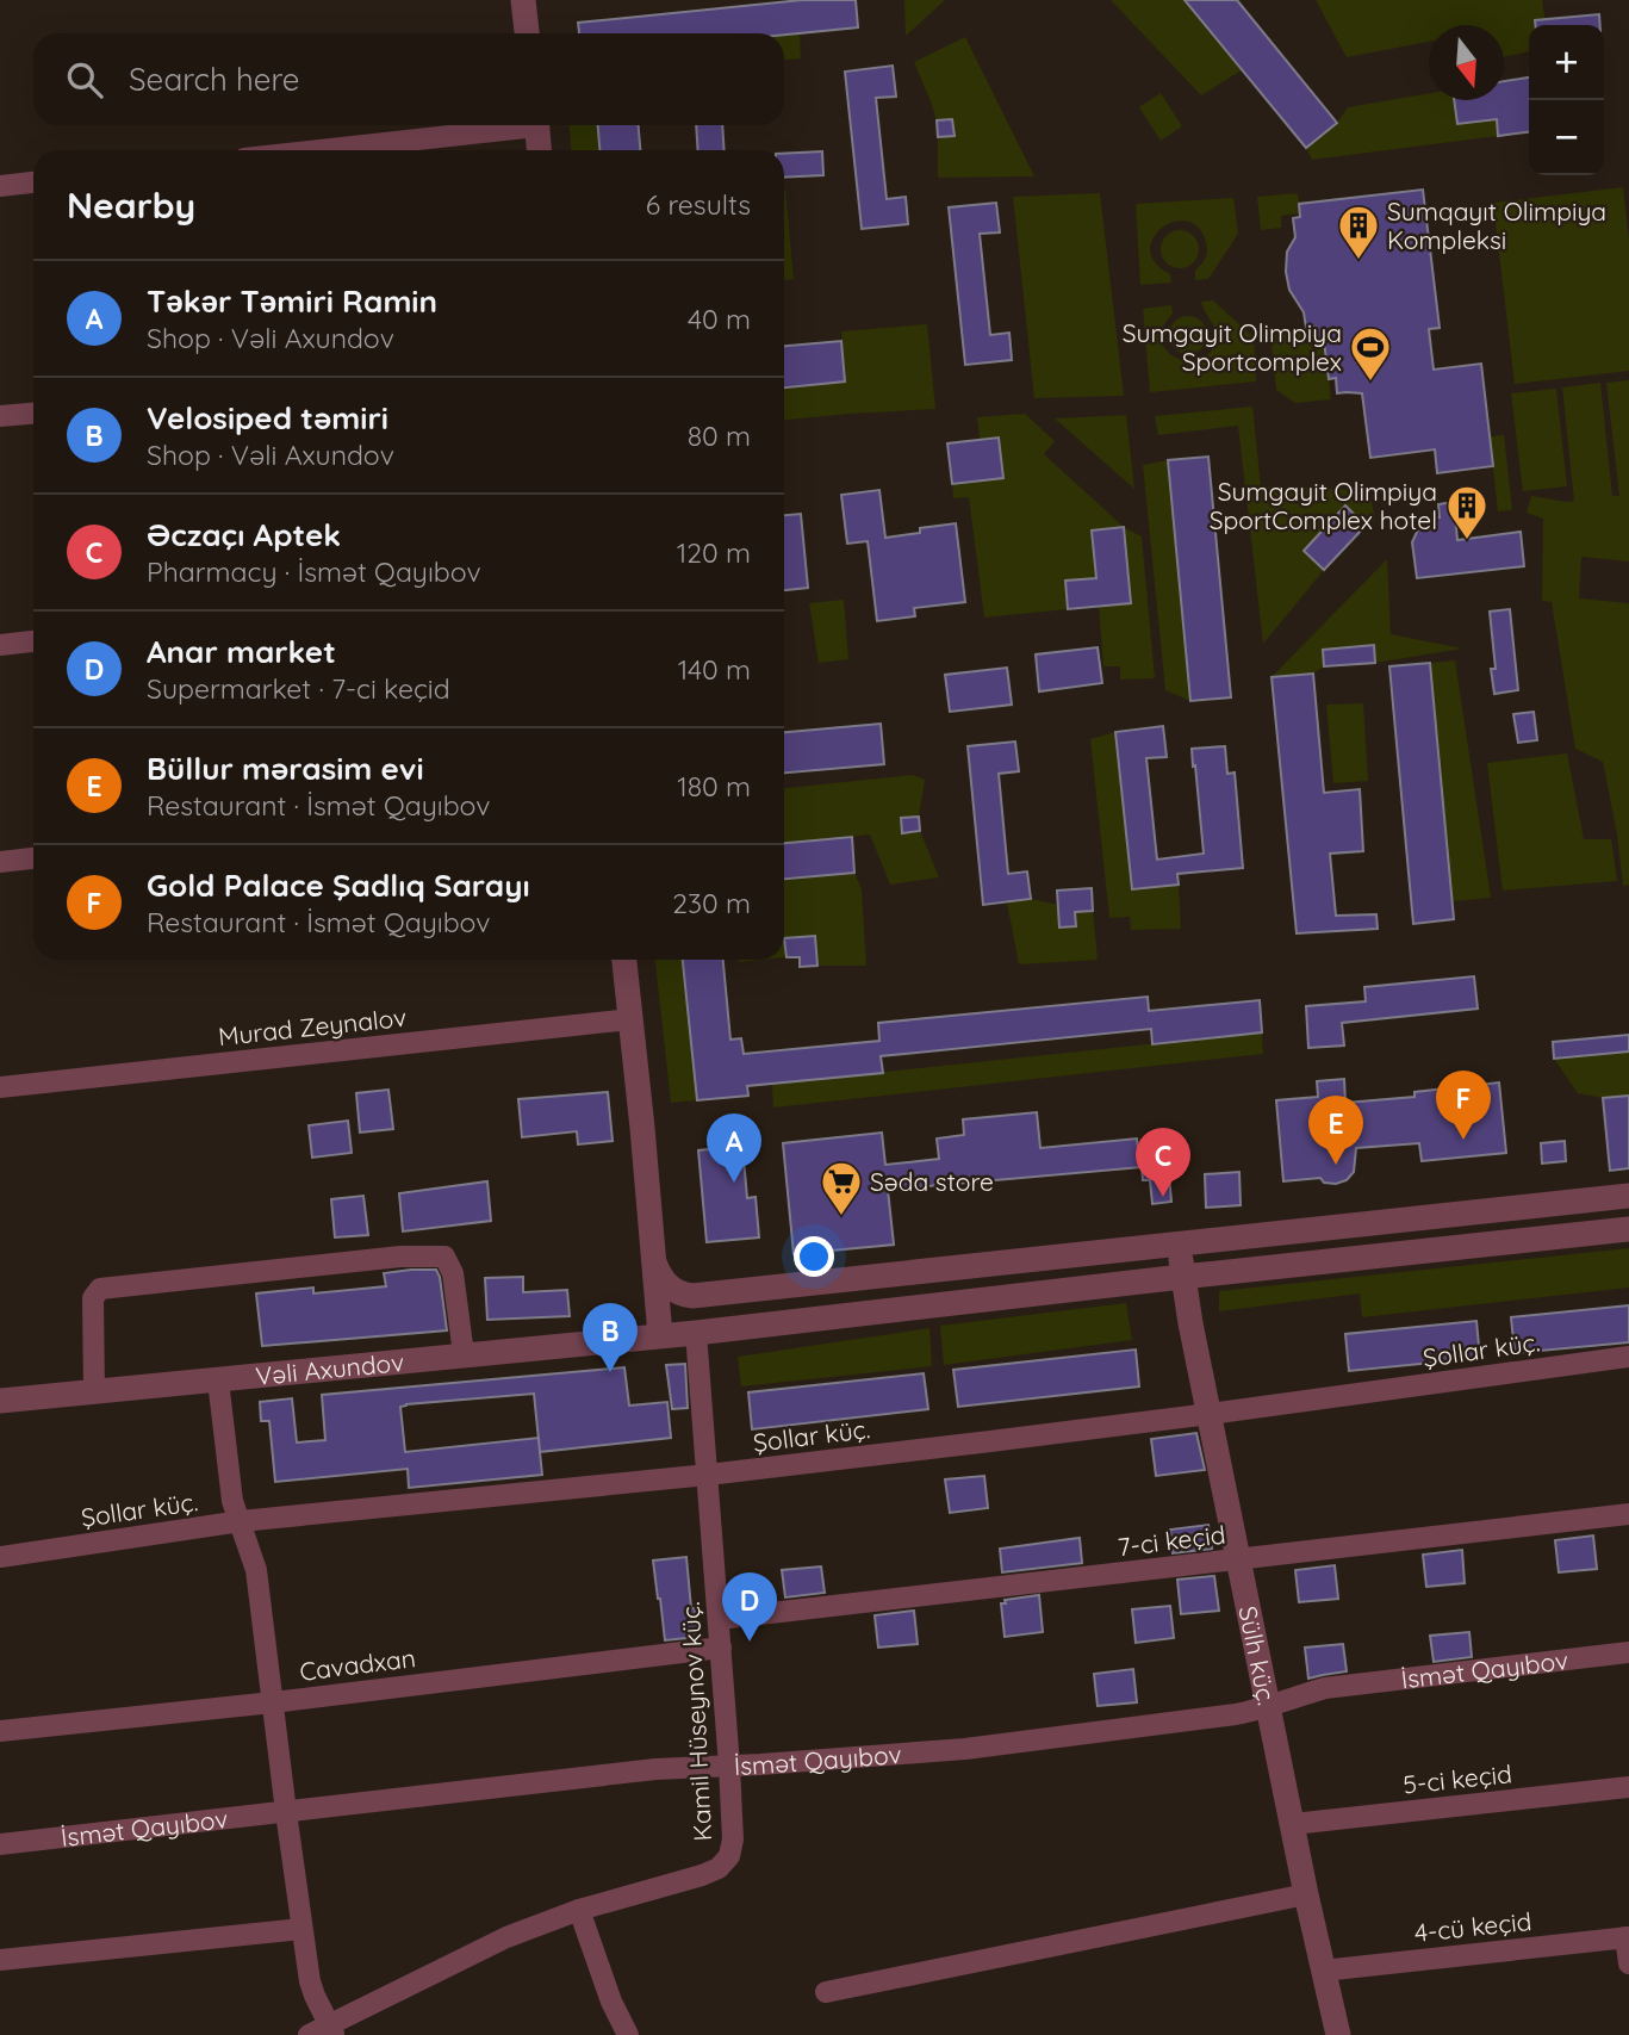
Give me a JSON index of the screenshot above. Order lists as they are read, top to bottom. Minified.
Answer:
{"streets":{"street":["Murad Zeynalov","Şollar küç.","Vəli Axundov","7-ci keçid","Sülh küç.","Cavadxan","İsmət Qayıbov","Kamil Hüseynov küç.","5-ci keçid","4-cü keçid"]},"crossings":[["Şollar küç.","Sülh küç."],["Şollar küç.","Kamil Hüseynov küç."],["7-ci keçid","Sülh küç."],["7-ci keçid","Kamil Hüseynov küç."],["Sülh küç.","İsmət Qayıbov"],["Sülh küç.","5-ci keçid"],["Sülh küç.","4-cü keçid"],["Cavadxan","Kamil Hüseynov küç."],["İsmət Qayıbov","Kamil Hüseynov küç."]],"places":{"building":["Sumqayıt Olimpiya Kompleksi","Sumgayit Olimpiya SportComplex hotel"],"sports":["Sumgayit Olimpiya Sportcomplex"],"supermarket":["Səda store"]},"north":"bottom","page":{"map_buttons":["+","−"],"search":"Search here","heading":["Nearby","6 results"],"list":[{"mark":"A","name":"Tәkәr Tәmiri Ramin","note":"Shop · Vəli Axundov","value":"40 m"},{"mark":"B","name":"Velosiped təmiri","note":"Shop · Vəli Axundov","value":"80 m"},{"mark":"C","name":"Əczaçı Aptek","note":"Pharmacy · İsmət Qayıbov","value":"120 m"},{"mark":"D","name":"Anar market","note":"Supermarket · 7-ci keçid","value":"140 m"},{"mark":"E","name":"Büllur mərasim evi","note":"Restaurant · İsmət Qayıbov","value":"180 m"},{"mark":"F","name":"Gold Palace Şadlıq Sarayı","note":"Restaurant · İsmət Qayıbov","value":"230 m"}],"pins":["F","E","A","C","B","D"]}}
